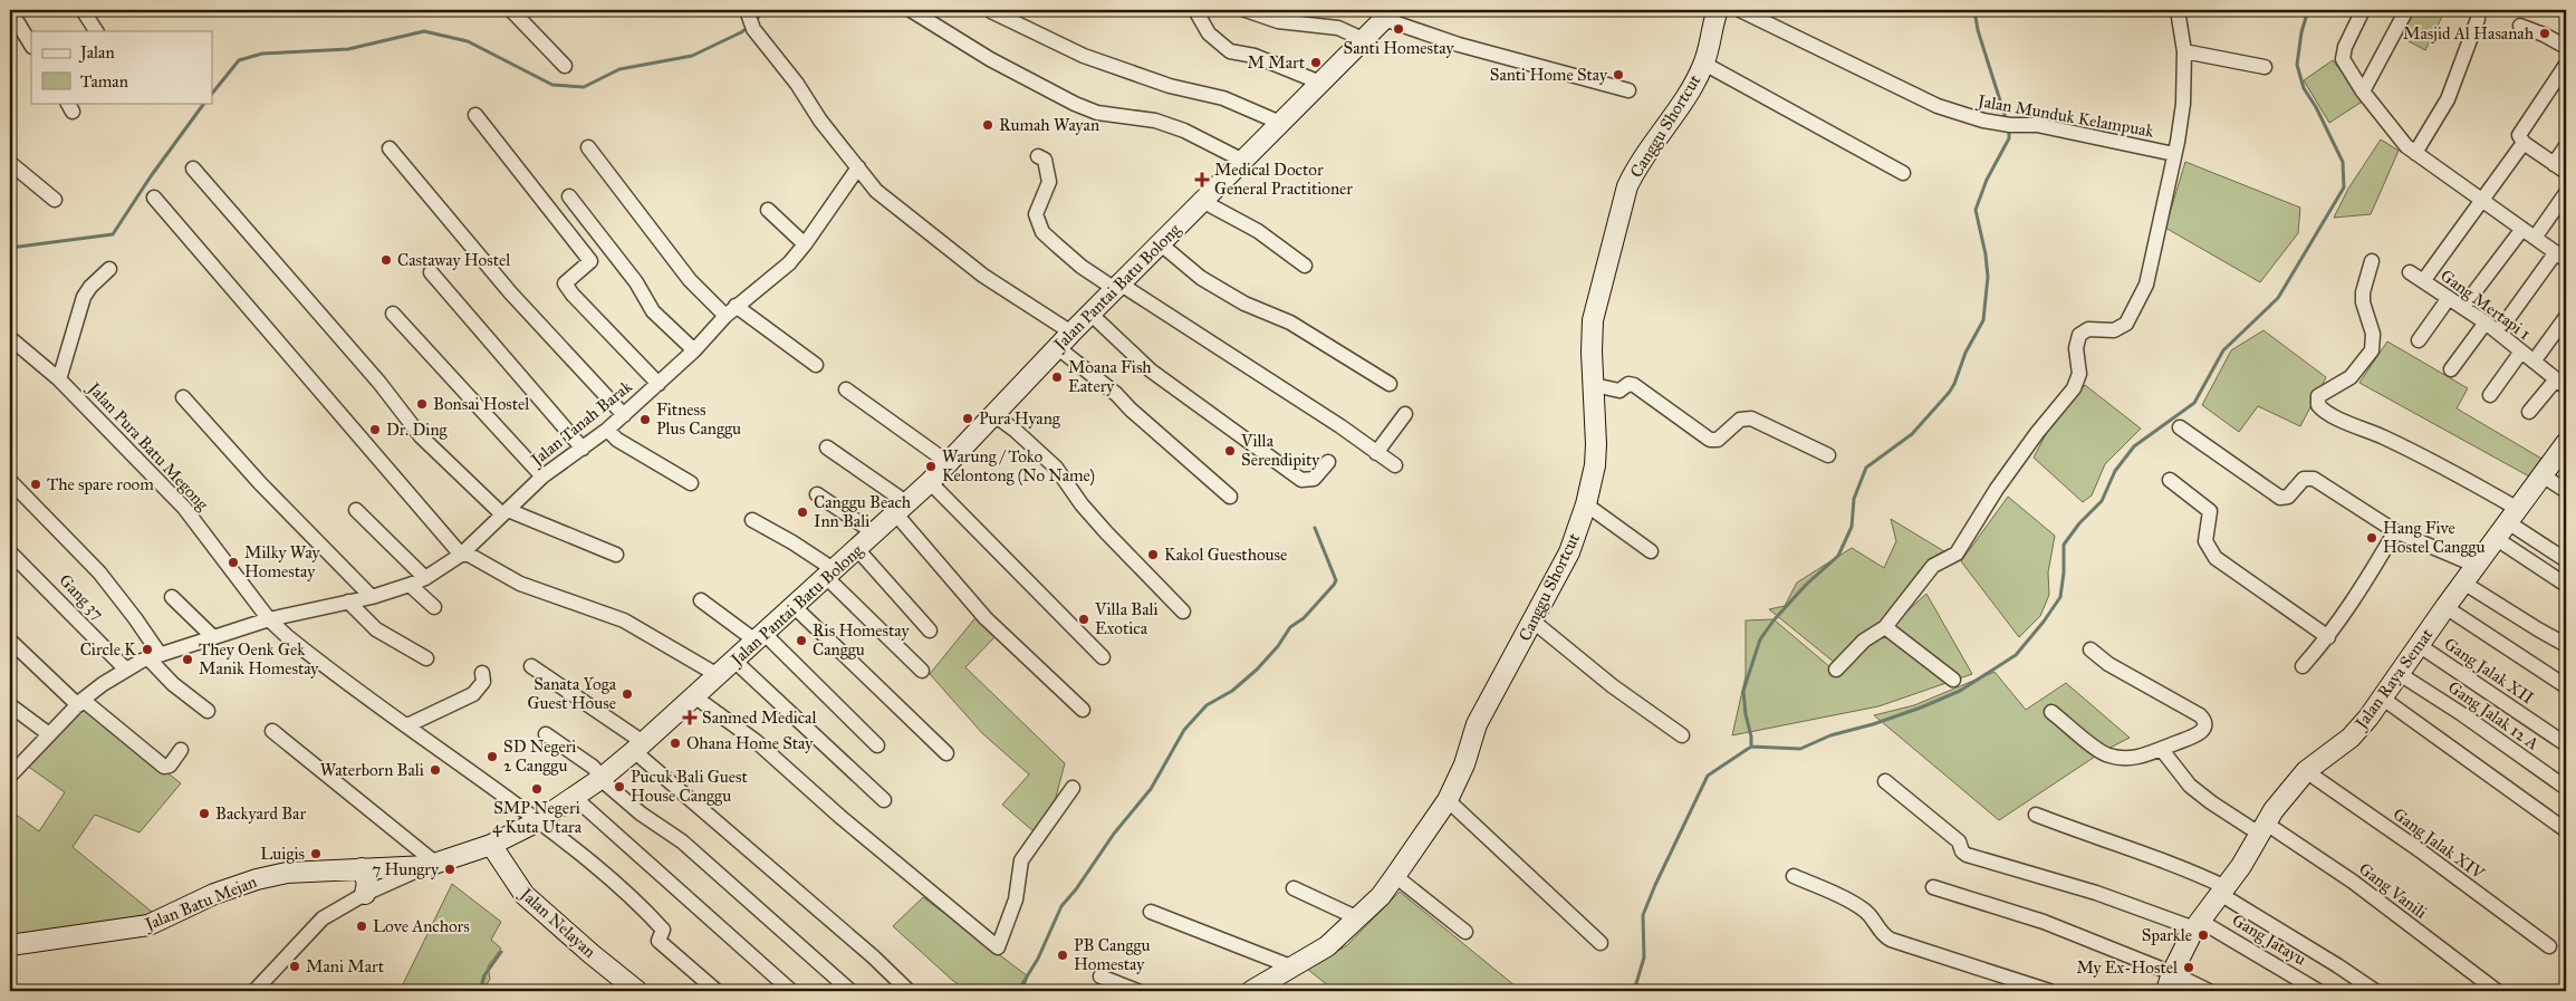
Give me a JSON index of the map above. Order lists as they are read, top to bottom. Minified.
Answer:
{"streets":{"street":["Jalan Munduk Kelampuak","Canggu Shortcut","Jalan Pantai Batu Bolong","Gang Mertapi 1","Jalan Tanah Barak","Jalan Pura Batu Megong","Gang 37","Gang Jalak XII","Jalan Raya Semat","Gang Jalak 12 A","Gang Jalak XIV","Gang Vanili","Jalan Batu Mejan","Jalan Nelayan","Gang Jatayu"]},"crossings":[["Jalan Pantai Batu Bolong","Jalan Batu Mejan"],["Jalan Pantai Batu Bolong","Jalan Nelayan"],["Jalan Tanah Barak","Jalan Pura Batu Megong"],["Jalan Tanah Barak","Gang 37"],["Gang Jalak XII","Jalan Raya Semat"],["Jalan Raya Semat","Gang Jalak 12 A"],["Jalan Raya Semat","Gang Jalak XIV"],["Jalan Raya Semat","Gang Vanili"],["Jalan Raya Semat","Gang Jatayu"]],"places":{"other":["Santi Homestay","Masjid Al Hasanah","M Mart","Santi Home Stay","Rumah Wayan","Castaway Hostel","Moana Fish Eatery","Bonsai Hostel","Pura Hyang","Fitness Plus Canggu","Dr. Ding","Villa Serendipity","Warung / Toko Kelontong (No Name)","The spare room","Canggu Beach Inn Bali","Hang Five Hostel Canggu","Kakol Guesthouse","Milky Way Homestay","Villa Bali Exotica","Ris Homestay Canggu","Circle K","They Oenk Gek Manik Homestay","Sanata Yoga Guest House","Ohana Home Stay","SD Negeri 2 Canggu","Waterborn Bali","Pucuk Bali Guest House Canggu","SMP Negeri 4 Kuta Utara","Backyard Bar","Luigis","7 Hungry","Love Anchors","Sparkle","PB Canggu Homestay","Mani Mart","My Ex-Hostel"],"health":["Medical Doctor General Practitioner","Sanmed Medical"]},"legend":["Jalan","Taman"]}
